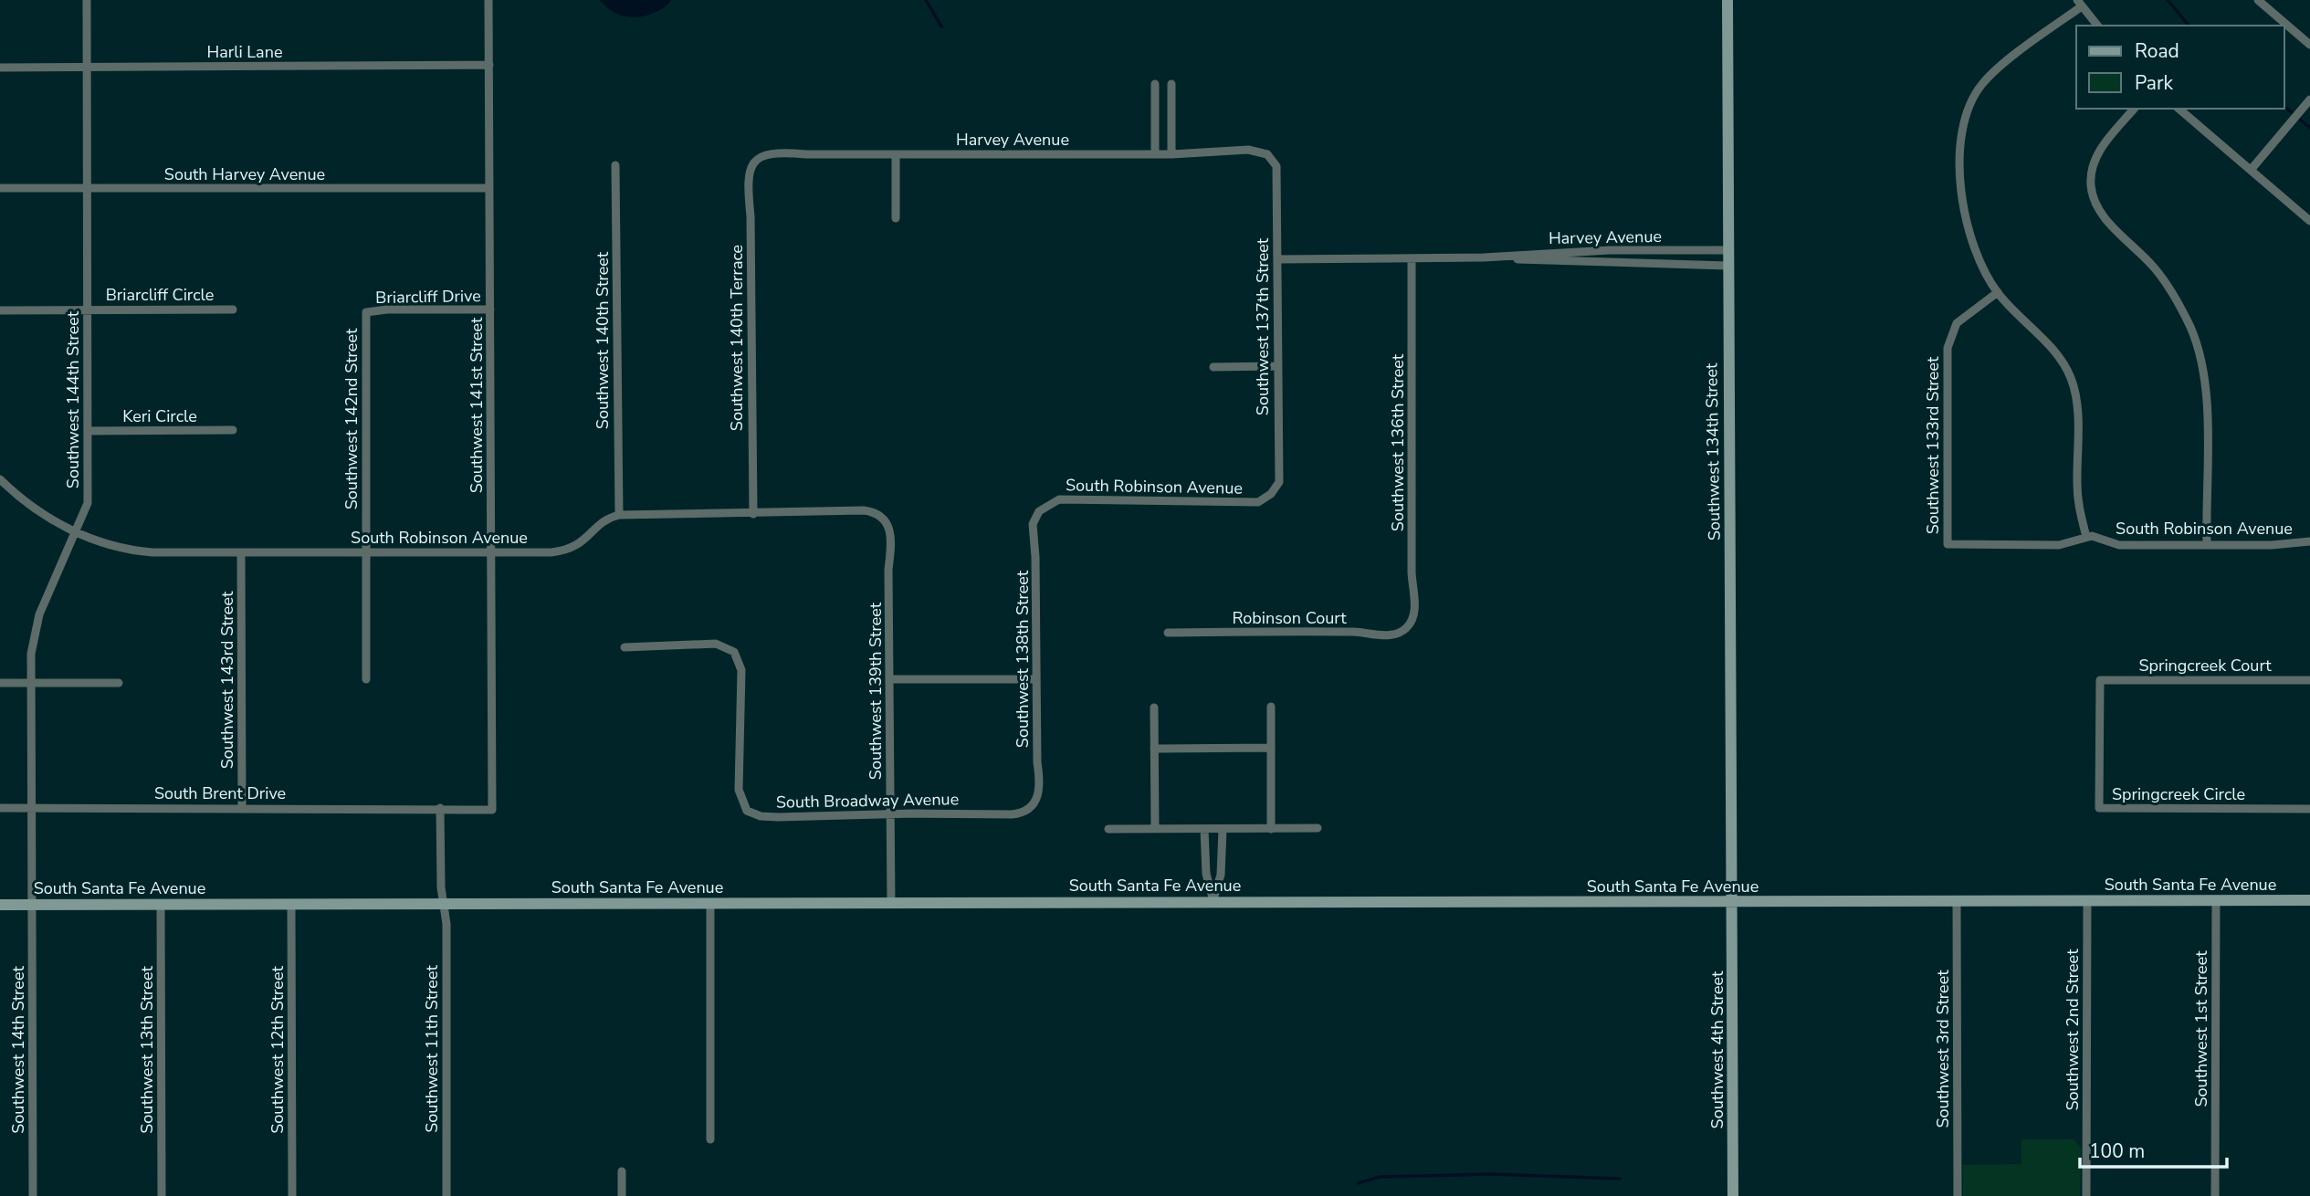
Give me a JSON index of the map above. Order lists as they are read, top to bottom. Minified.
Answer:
{"streets":{"main road":["Southwest 134th Street","South Santa Fe Avenue","Southwest 4th Street"],"street":["Harli Lane","Harvey Avenue","South Harvey Avenue","Briarcliff Circle","Briarcliff Drive","Southwest 137th Street","Southwest 140th Terrace","Southwest 140th Street","Southwest 144th Street","Southwest 141st Street","Keri Circle","Southwest 142nd Street","Southwest 136th Street","Southwest 133rd Street","South Robinson Avenue","Robinson Court","Southwest 138th Street","Springcreek Court","Southwest 143rd Street","Southwest 139th Street","South Brent Drive","Springcreek Circle","South Broadway Avenue","Southwest 1st Street","Southwest 2nd Street","Southwest 11th Street","Southwest 3rd Street","Southwest 14th Street","Southwest 13th Street","Southwest 12th Street"]},"crossings":[["Harli Lane","Southwest 144th Street"],["Harli Lane","Southwest 141st Street"],["Harvey Avenue","Southwest 137th Street"],["Harvey Avenue","Southwest 140th Terrace"],["Harvey Avenue","Southwest 136th Street"],["Harvey Avenue","Southwest 134th Street"],["South Harvey Avenue","Southwest 144th Street"],["South Harvey Avenue","Southwest 141st Street"],["Briarcliff Circle","Southwest 144th Street"],["Briarcliff Drive","Southwest 141st Street"],["Briarcliff Drive","Southwest 142nd Street"],["Southwest 137th Street","South Robinson Avenue"],["Southwest 140th Terrace","Southwest 139th Street"],["Southwest 140th Street","South Robinson Avenue"],["Southwest 144th Street","Keri Circle"],["Southwest 144th Street","South Robinson Avenue"],["Southwest 144th Street","South Brent Drive"],["Southwest 144th Street","South Santa Fe Avenue"],["Southwest 144th Street","Southwest 14th Street"],["Southwest 141st Street","South Robinson Avenue"],["Southwest 141st Street","South Brent Drive"],["Southwest 142nd Street","South Robinson Avenue"],["Southwest 136th Street","Robinson Court"],["Southwest 133rd Street","South Robinson Avenue"],["Southwest 134th Street","South Santa Fe Avenue"],["Southwest 134th Street","Southwest 4th Street"],["South Robinson Avenue","Southwest 138th Street"],["South Robinson Avenue","Southwest 143rd Street"],["Southwest 138th Street","South Broadway Avenue"],["Springcreek Court","Springcreek Circle"],["Southwest 143rd Street","South Brent Drive"],["Southwest 139th Street","South Broadway Avenue"],["Southwest 139th Street","South Santa Fe Avenue"],["South Santa Fe Avenue","Southwest 1st Street"],["South Santa Fe Avenue","Southwest 2nd Street"],["South Santa Fe Avenue","Southwest 11th Street"],["South Santa Fe Avenue","Southwest 3rd Street"],["South Santa Fe Avenue","Southwest 14th Street"],["South Santa Fe Avenue","Southwest 13th Street"],["South Santa Fe Avenue","Southwest 12th Street"],["South Santa Fe Avenue","Southwest 4th Street"]],"legend":["Road","Park"],"scale_bar":"100 m"}
